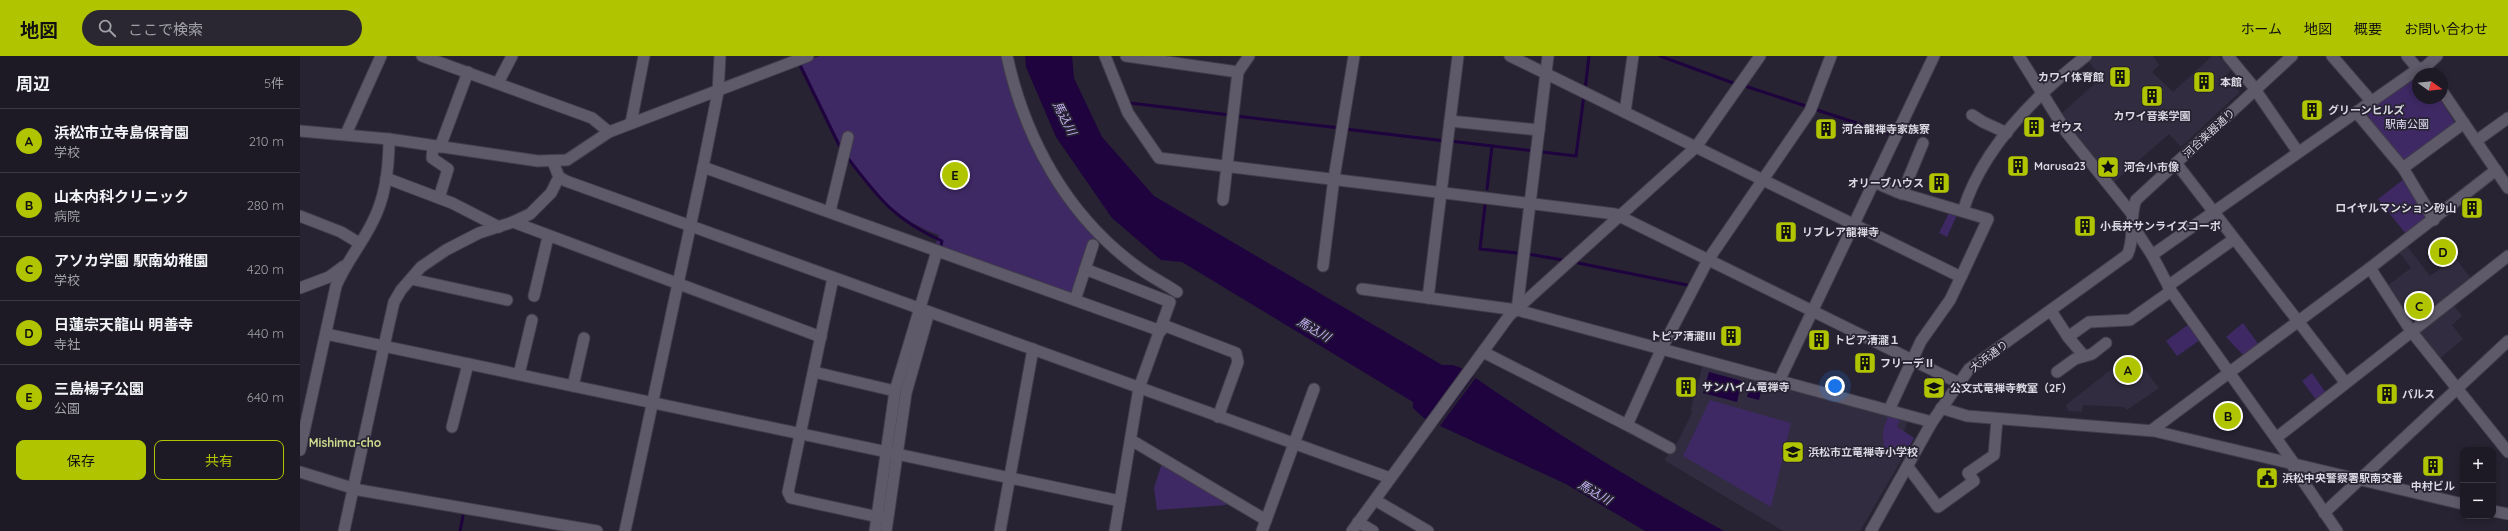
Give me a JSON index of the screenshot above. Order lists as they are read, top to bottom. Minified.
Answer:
{"streets":{"street":["河合楽器通り","大浜通り"]},"crossings":[["河合楽器通り","大浜通り"]],"districts":["Mishima-cho"],"water":["馬込川"],"parks":["駅南公園"],"places":{"building":["カワイ体育館","本館","カワイ音楽学園","グリーンヒルズ","ゼウス","河合龍禅寺家族寮","Marusa23","オリーブハウス","ロイヤルマンション砂山","小長井サンライズコーポ","リブレア龍禅寺","トピア清瀧Ⅲ","トピア清瀧１","フリーデⅡ","サンハイム竜禅寺","パルス","中村ビル"],"place":["河合小市像"],"school or university":["公文式竜禅寺教室（2F）","浜松市立竜禅寺小学校"],"public building":["浜松中央警察署駅南交番"]},"north":"right","page":{"header":"地図","search":"ここで検索","nav":["ホーム","地図","概要","お問い合わせ"],"heading":["周辺","5件"],"list":[{"mark":"A","name":"浜松市立寺島保育園","note":"学校","value":"210 m"},{"mark":"B","name":"山本内科クリニック","note":"病院","value":"280 m"},{"mark":"C","name":"アソカ学園 駅南幼稚園","note":"学校","value":"420 m"},{"mark":"D","name":"日蓮宗天龍山 明善寺","note":"寺社","value":"440 m"},{"mark":"E","name":"三島楊子公園","note":"公園","value":"640 m"}],"pins":["E","D","C","A","B"],"buttons":["保存","共有"],"map_buttons":["+","−"]}}
